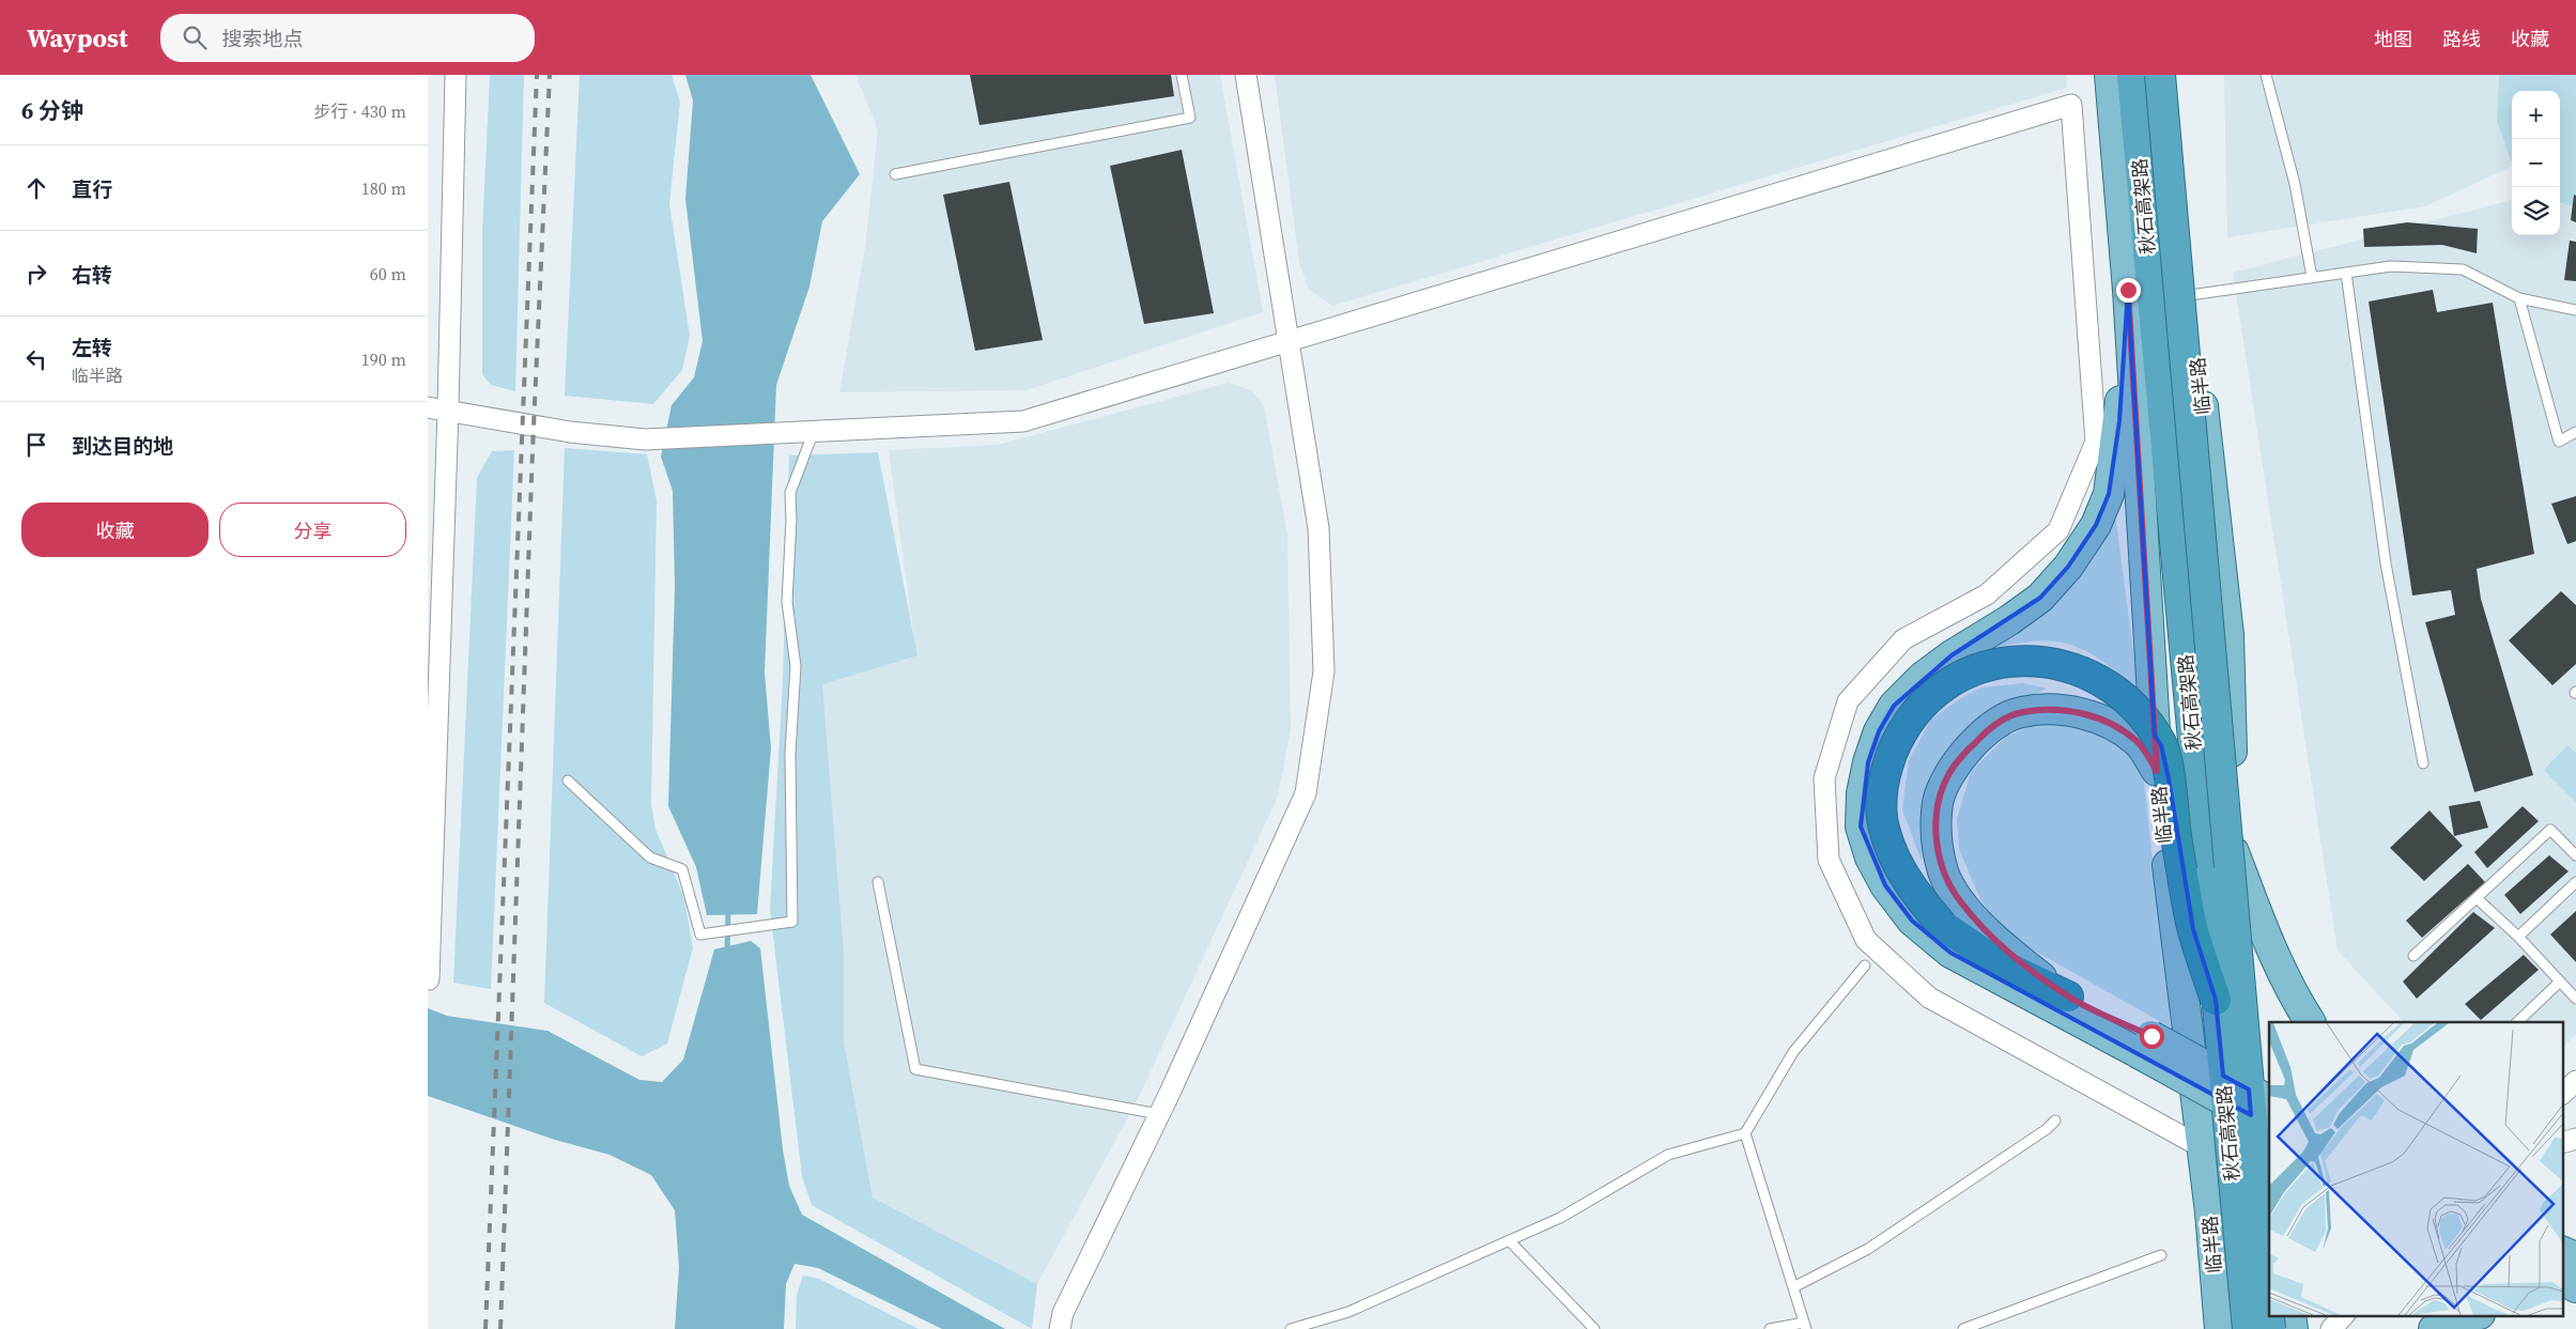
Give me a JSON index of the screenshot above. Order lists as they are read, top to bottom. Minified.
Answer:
{"streets":{"highway":["秋石高架路"],"main road":["临半路"]},"crossings":[["秋石高架路","临半路"]],"page":{"header":"Waypost","search":"搜索地点","nav":["地图","路线","收藏"],"heading":["6 分钟","步行 · 430 m"],"map_buttons":["+","−"],"list":[["直行","180 m"],["右转","60 m"],["左转","临半路","190 m"],"到达目的地"],"buttons":["收藏","分享"]}}
